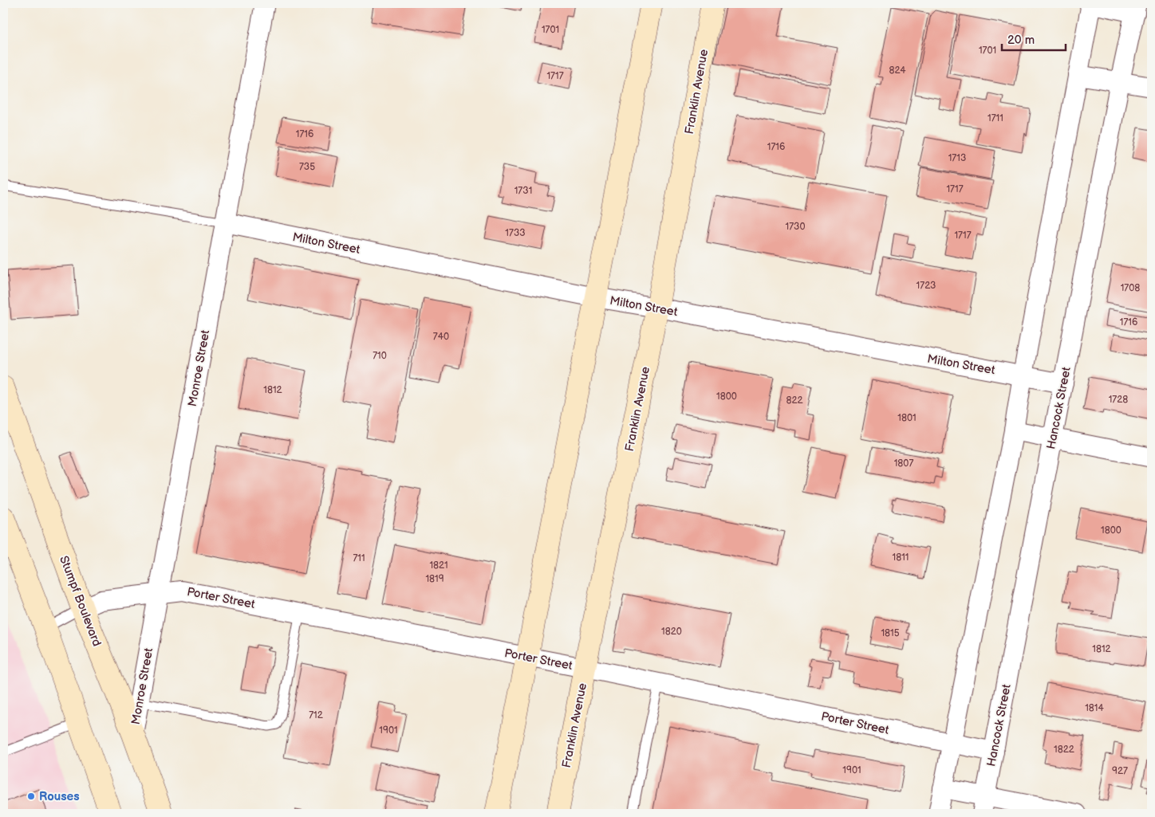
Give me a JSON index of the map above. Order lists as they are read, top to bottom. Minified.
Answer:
{"streets":{"main road":["Franklin Avenue","Stumpf Boulevard"],"street":["Milton Street","Monroe Street","Hancock Street","Porter Street"]},"crossings":[["Franklin Avenue","Milton Street"],["Franklin Avenue","Porter Street"],["Milton Street","Monroe Street"],["Milton Street","Hancock Street"],["Monroe Street","Porter Street"],["Monroe Street","Stumpf Boulevard"],["Hancock Street","Porter Street"],["Porter Street","Stumpf Boulevard"]],"places":["Rouses"],"house_numbers":["1701","1701","824","1717","1711","1716","1716","1713","735","1717","1731","1730","1733","1717","1723","1708","1716","740","710","1812","1800","1728","822","1801","1807","1800","1811","711","1821","1819","1820","1815","1812","1814","712","1901","1822","1901","927"],"scale_bar":"20 m"}
